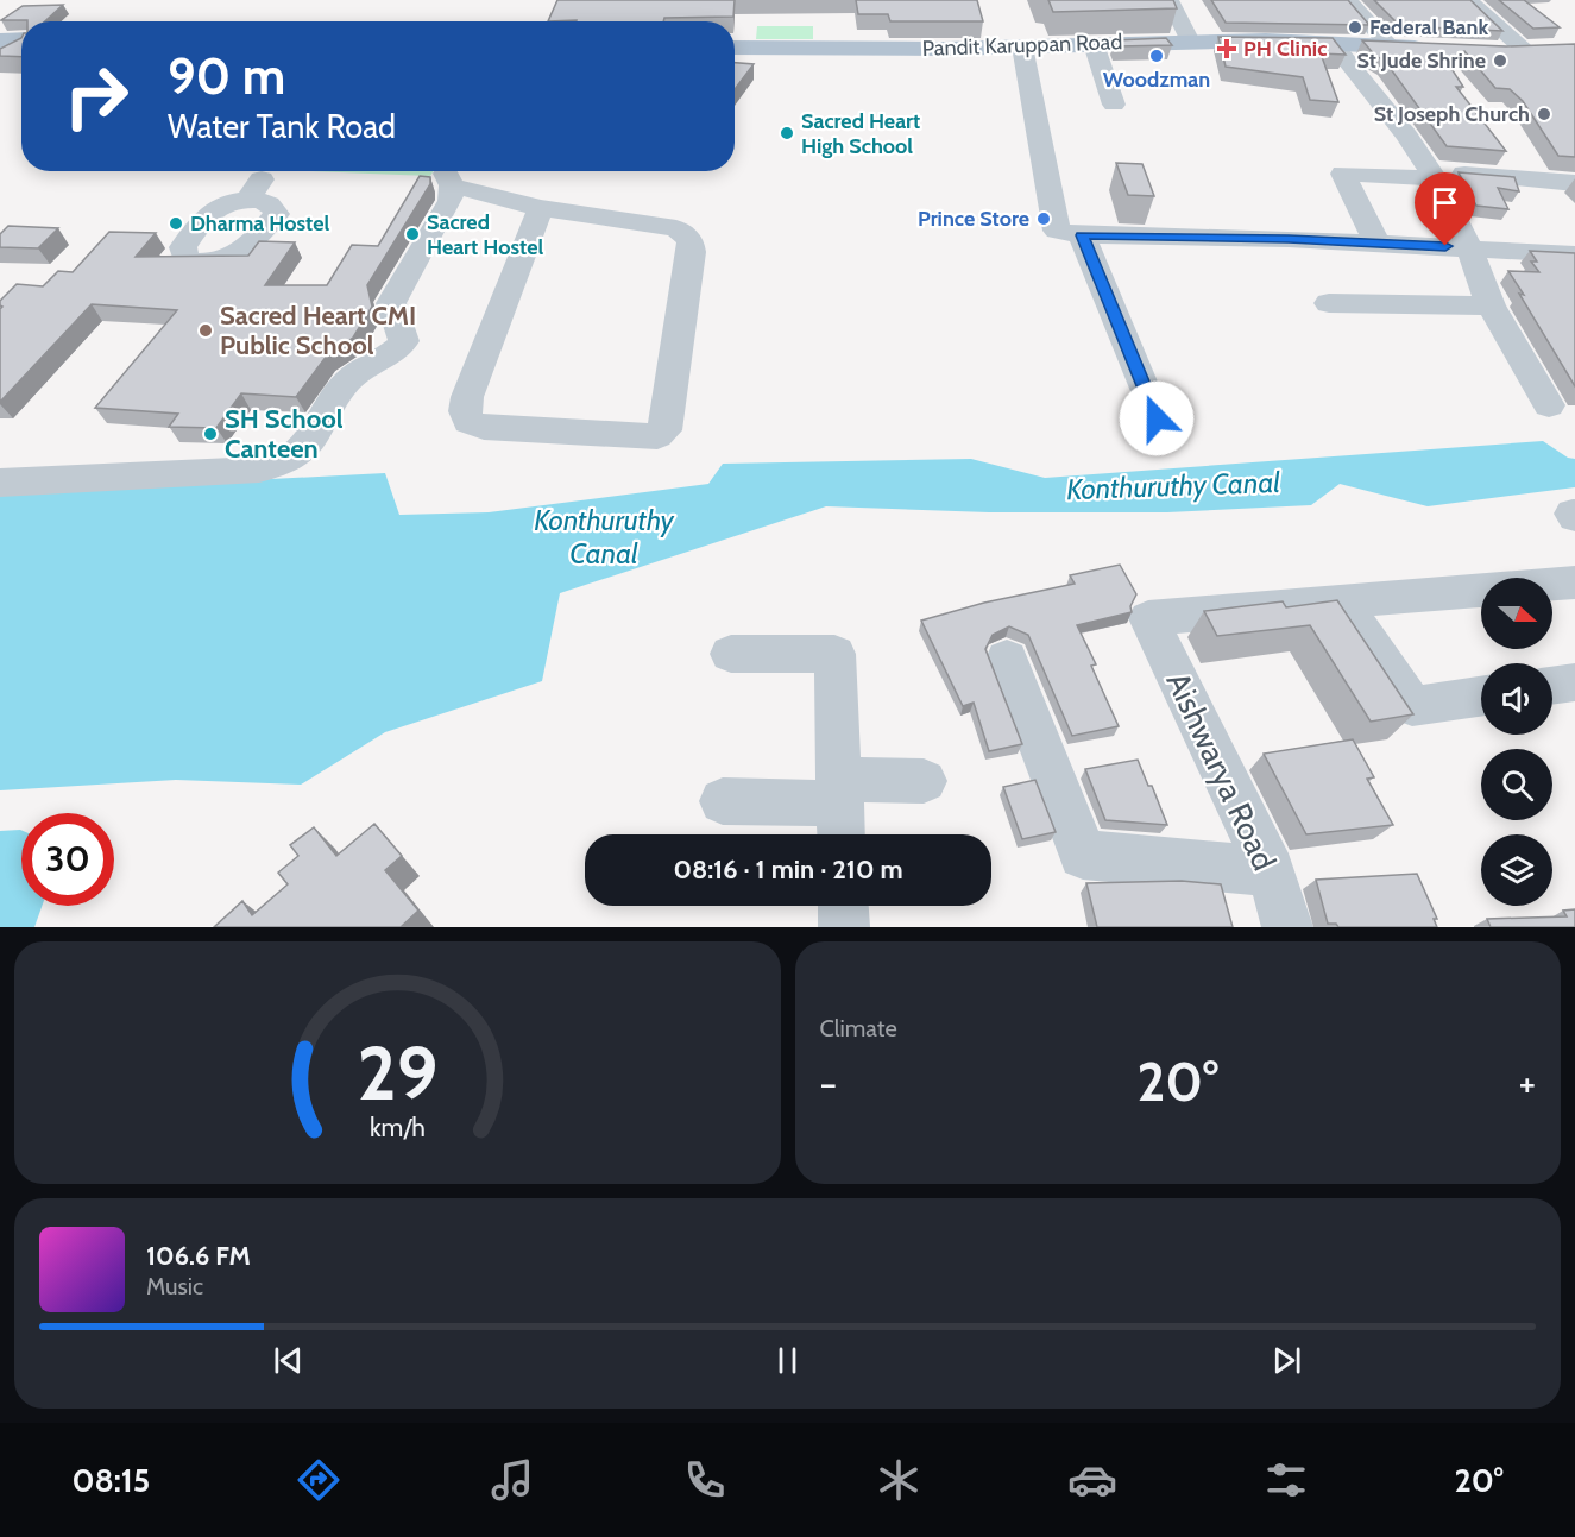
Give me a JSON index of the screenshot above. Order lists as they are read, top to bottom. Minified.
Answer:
{"streets":{"main road":["Pandit Karuppan Road"],"street":["Aishwarya Road"]},"water":["Konthuruthy Canal"],"places":{"other":["Federal Bank","Woodzman","St Jude Shrine","St Joseph Church","Sacred Heart High School","Prince Store","Dharma Hostel","Sacred Heart Hostel","Sacred Heart CMI Public School","SH School Canteen"],"health":["PH Clinic"]},"north":"right","page":{"turn":["90 m","Water Tank Road"],"limit":"30","trip":"08:16 · 1 min · 210 m","tile":"Climate","heat":["−","20°","+"],"song":["106.6 FM","Music"],"tabs":["08:15","20°"],"gauge":["29","km/h"]}}
